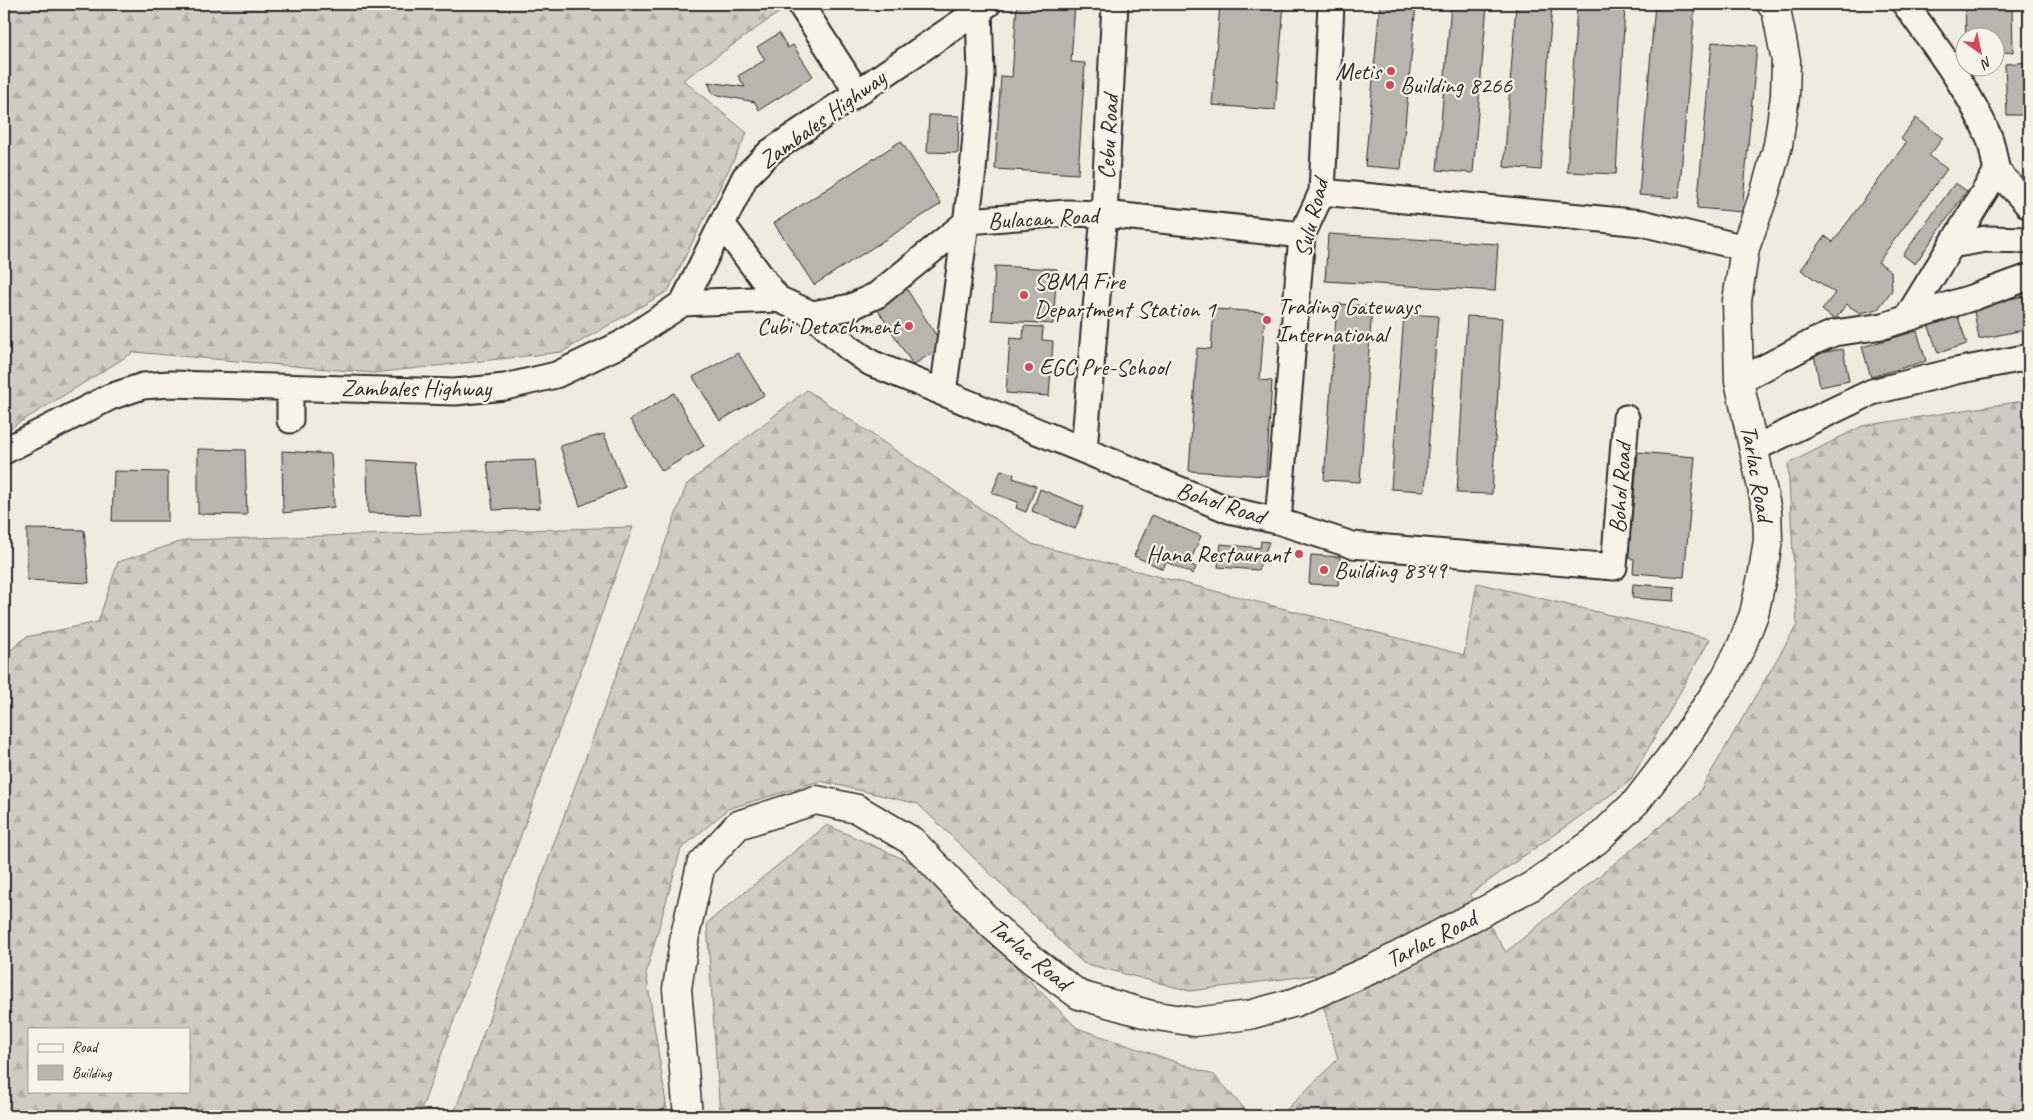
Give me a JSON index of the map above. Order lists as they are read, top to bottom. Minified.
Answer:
{"streets":{"main road":["Tarlac Road"],"street":["Zambales Highway","Cebu Road","Bulacan Road","Sulu Road","Bohol Road"]},"crossings":[["Zambales Highway","Bohol Road"],["Cebu Road","Bulacan Road"],["Cebu Road","Bohol Road"],["Bulacan Road","Sulu Road"],["Bulacan Road","Bohol Road"],["Sulu Road","Bohol Road"]],"places":["Metis","Building 8266","SBMA Fire Department Station 1","Trading Gateways International","Cubi Detachment","EGC Pre-School","Hana Restaurant","Building 8349"],"legend":["Road","Building"],"north":"bottom right"}
